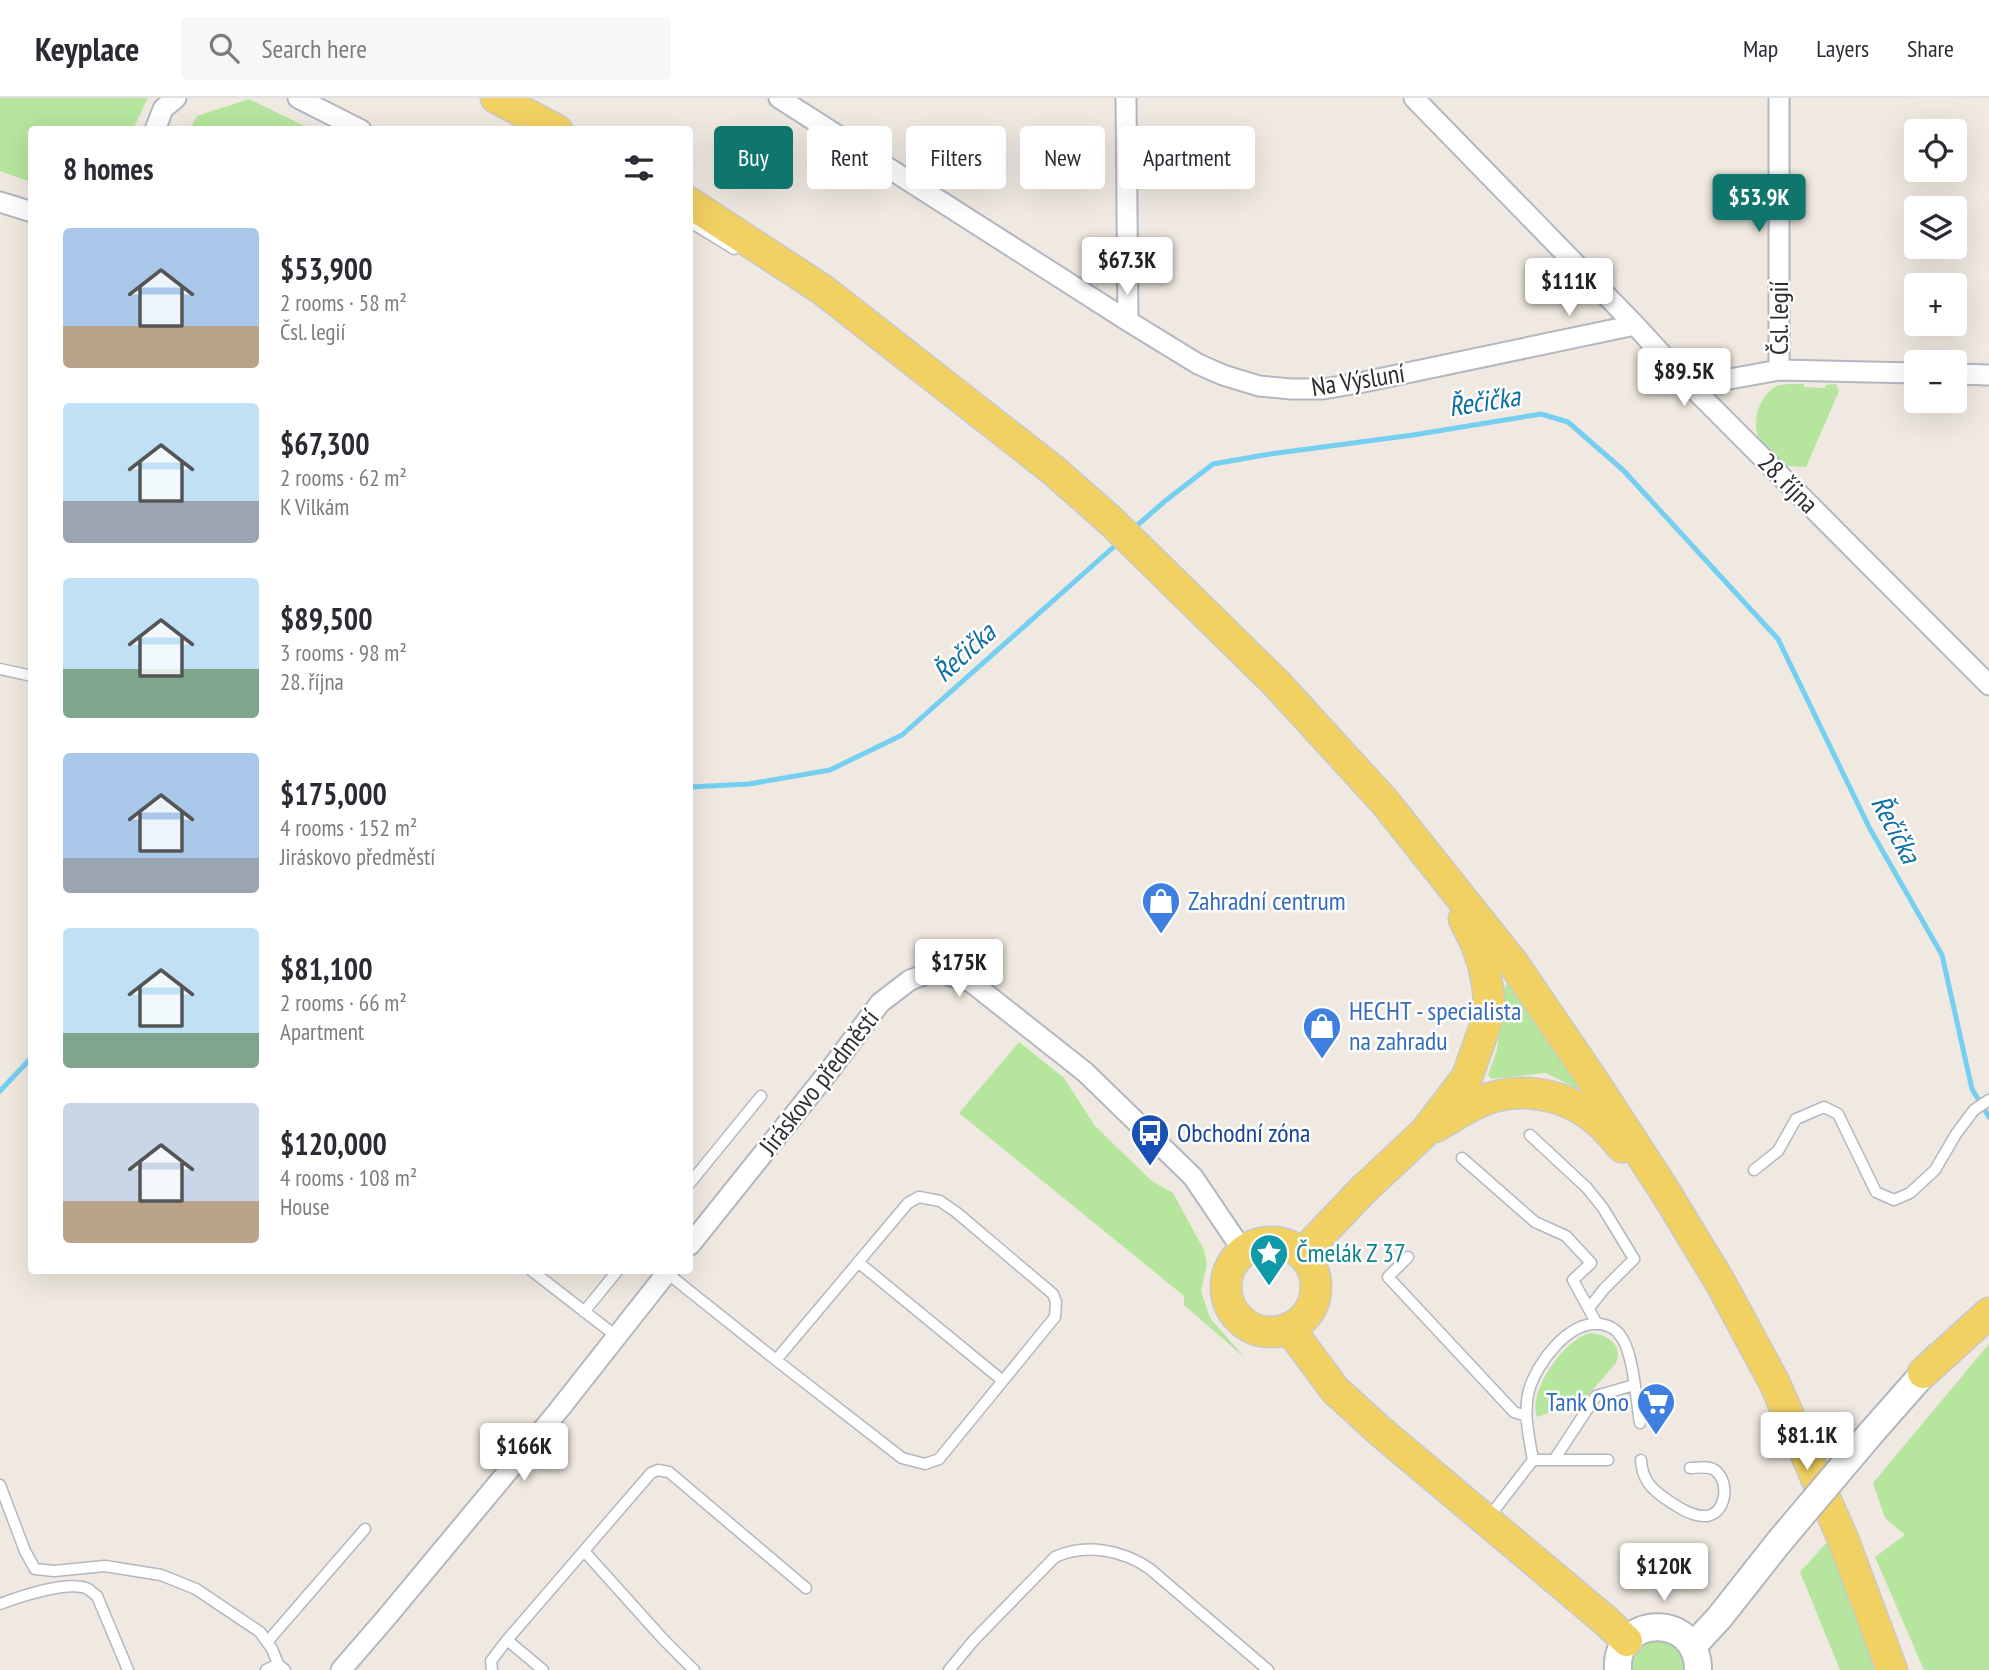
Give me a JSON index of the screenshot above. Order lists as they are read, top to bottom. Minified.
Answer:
{"streets":{"street":["Čsl. legií","Na Výsluní","28. října","Jiráskovo předměstí"]},"crossings":[["Na Výsluní","28. října"]],"water":["Řečička"],"places":{"shop":["Zahradní centrum","HECHT - specialista na zahradu"],"bus stop":["Obchodní zóna"],"place":["Čmelák Z 37"],"supermarket":["Tank Ono"]},"page":{"header":"Keyplace","search":"Search here","nav":["Map","Layers","Share"],"map_buttons":["+","−"],"chip":["Buy","Rent","Filters","New","Apartment"],"heading":"8 homes","price":["$53.9K","$67.3K","$111K","$89.5K","$175K","$81.1K","$166K","$120K"],"list":[{"name":"$53,900","note":"2 rooms · 58 m² · Čsl. legií"},{"name":"$67,300","note":"2 rooms · 62 m² · K Vilkám"},{"name":"$89,500","note":"3 rooms · 98 m² · 28. října"},{"name":"$175,000","note":"4 rooms · 152 m² · Jiráskovo předměstí"},{"name":"$81,100","note":"2 rooms · 66 m² · Apartment"},{"name":"$120,000","note":"4 rooms · 108 m² · House"}]}}
